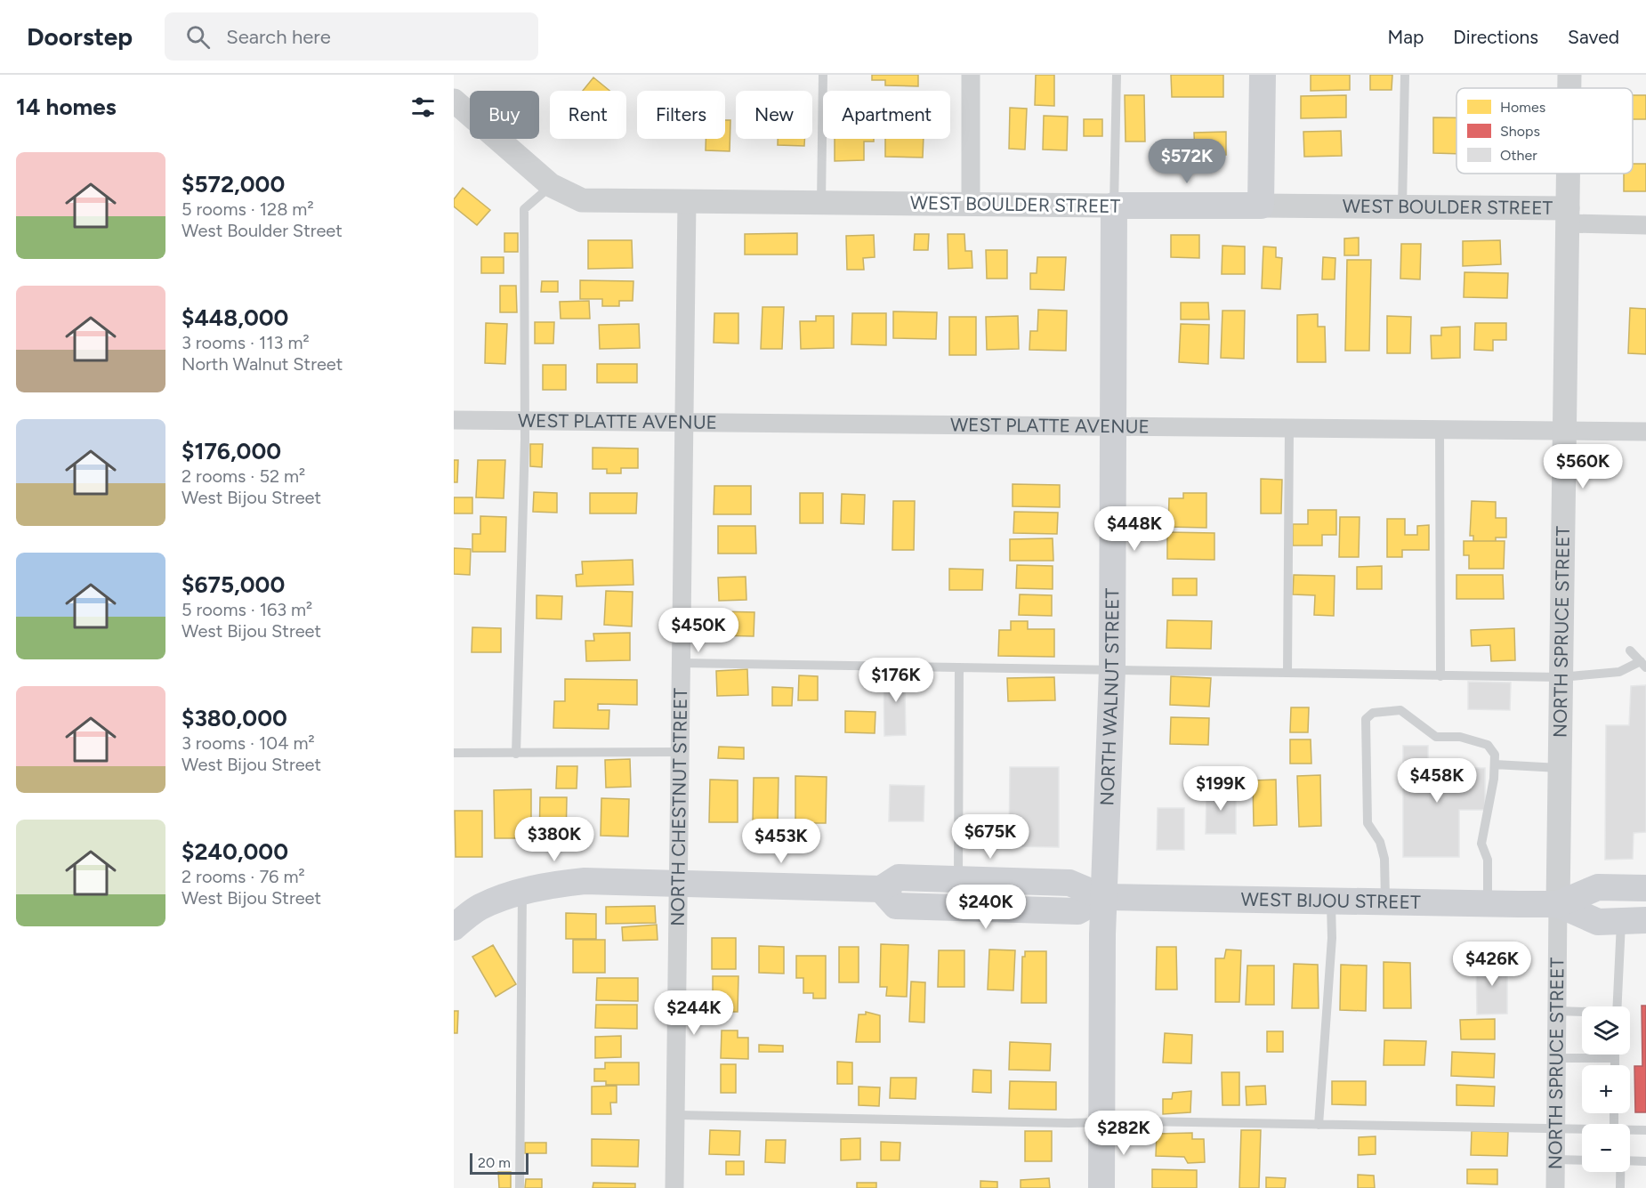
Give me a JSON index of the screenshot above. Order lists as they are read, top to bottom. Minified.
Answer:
{"streets":{"main road":["WEST BOULDER STREET","NORTH WALNUT STREET","WEST BIJOU STREET"],"street":["WEST PLATTE AVENUE","NORTH SPRUCE STREET","NORTH CHESTNUT STREET"]},"crossings":[["WEST BOULDER STREET","NORTH SPRUCE STREET"],["WEST BOULDER STREET","NORTH WALNUT STREET"],["WEST BOULDER STREET","NORTH CHESTNUT STREET"],["WEST PLATTE AVENUE","NORTH SPRUCE STREET"],["WEST PLATTE AVENUE","NORTH WALNUT STREET"],["WEST PLATTE AVENUE","NORTH CHESTNUT STREET"],["NORTH SPRUCE STREET","WEST BIJOU STREET"],["NORTH WALNUT STREET","WEST BIJOU STREET"],["NORTH CHESTNUT STREET","WEST BIJOU STREET"]],"legend":["Homes","Shops","Other"],"scale_bar":"20 m","page":{"header":"Doorstep","search":"Search here","nav":["Map","Directions","Saved"],"heading":"14 homes","chip":["Buy","Rent","Filters","New","Apartment"],"list":[{"name":"$572,000","note":"5 rooms · 128 m² · West Boulder Street"},{"name":"$448,000","note":"3 rooms · 113 m² · North Walnut Street"},{"name":"$176,000","note":"2 rooms · 52 m² · West Bijou Street"},{"name":"$675,000","note":"5 rooms · 163 m² · West Bijou Street"},{"name":"$380,000","note":"3 rooms · 104 m² · West Bijou Street"},{"name":"$240,000","note":"2 rooms · 76 m² · West Bijou Street"}],"price":["$572K","$560K","$448K","$450K","$176K","$458K","$199K","$675K","$380K","$453K","$240K","$426K","$244K","$282K"],"map_buttons":["+","−"],"scale":"20 m"}}
